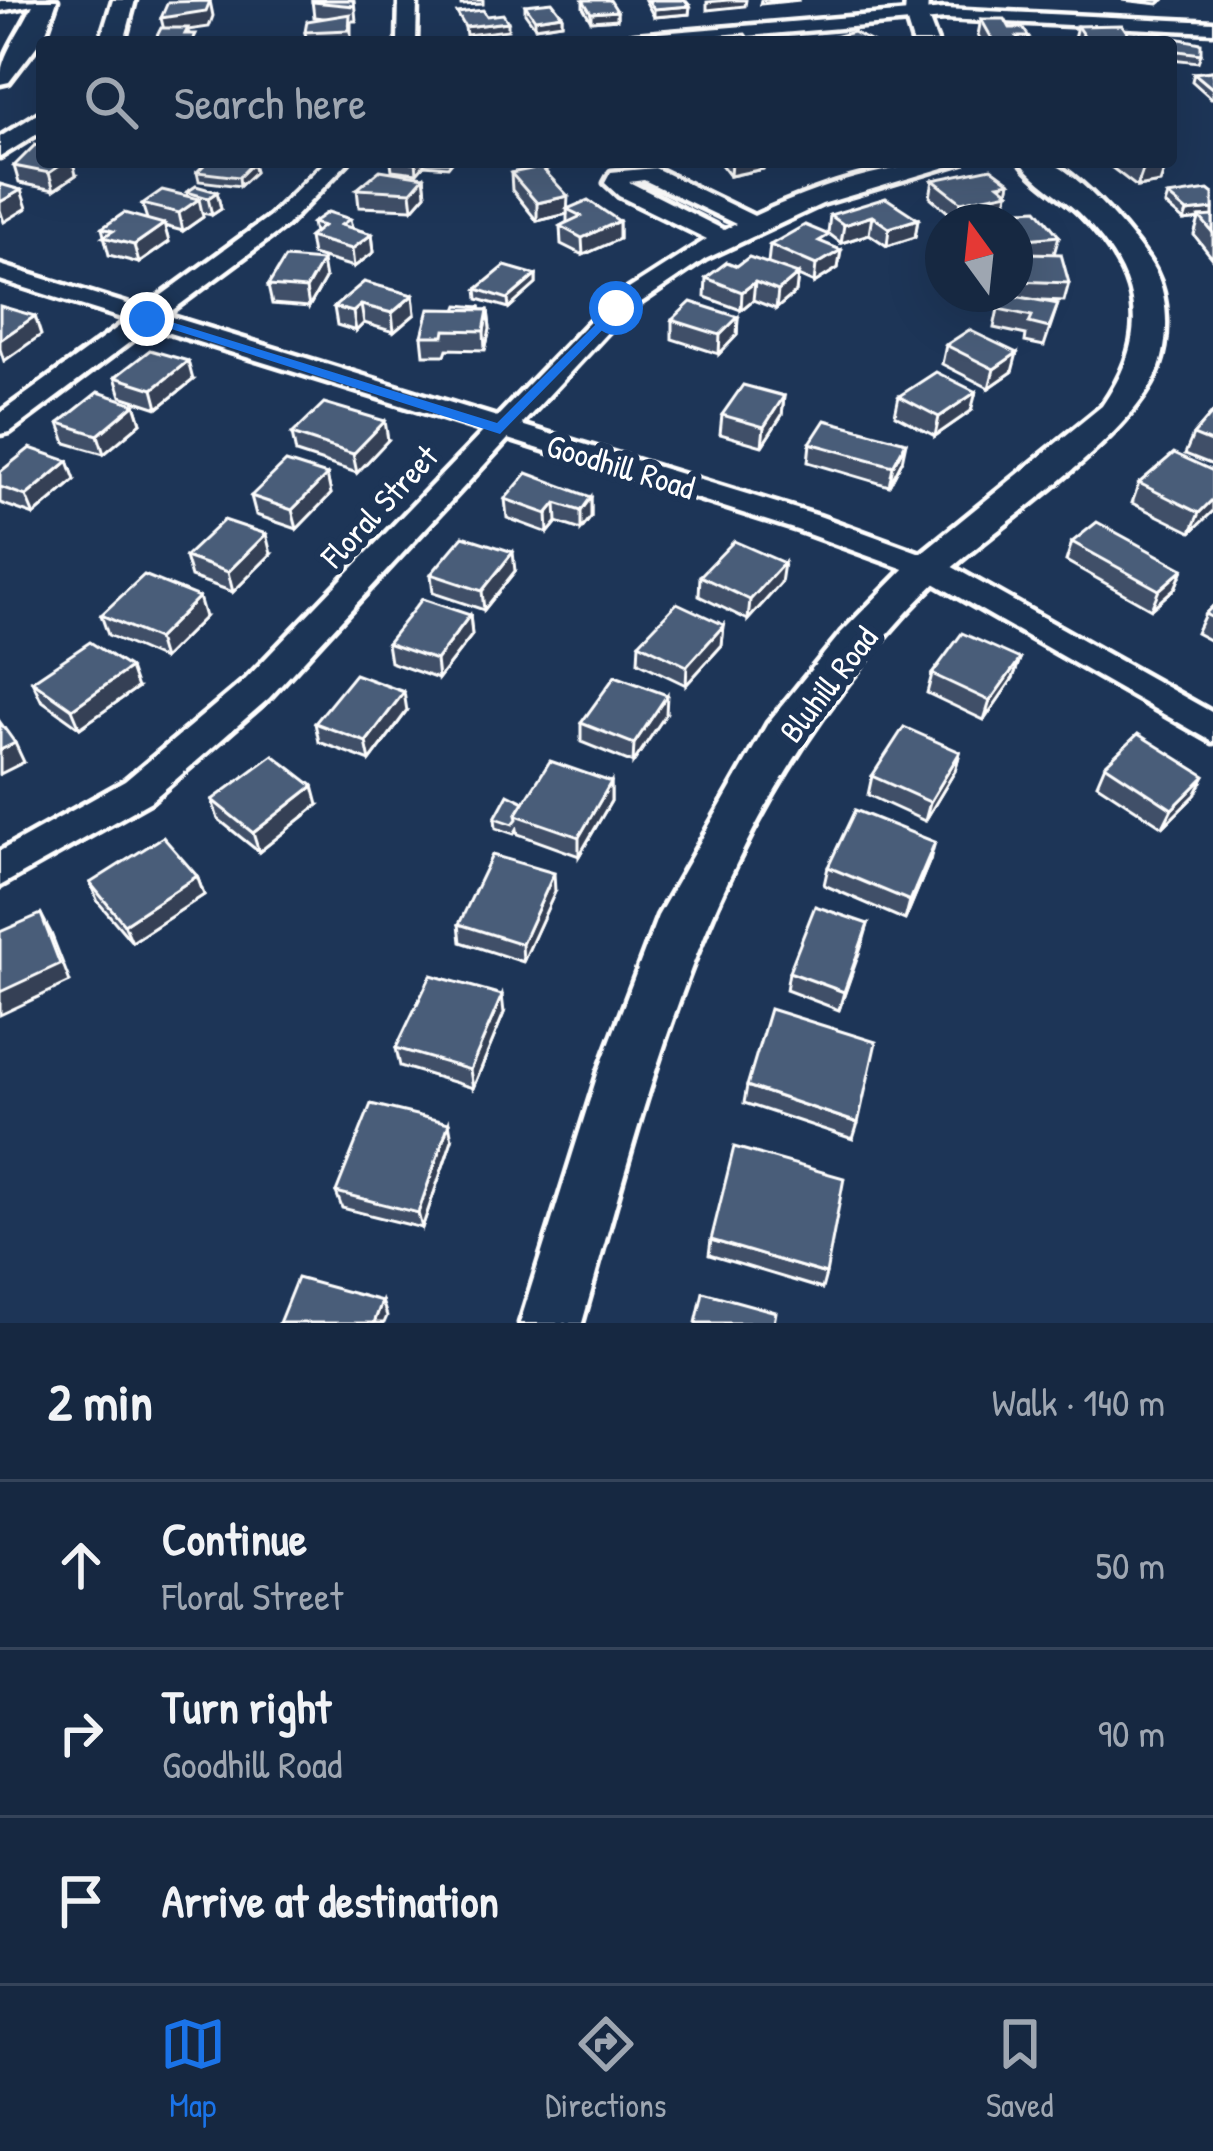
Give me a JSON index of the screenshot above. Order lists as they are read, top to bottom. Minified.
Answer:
{"streets":{"street":["Goodhill Road","Floral Street","Bluhill Road"]},"crossings":[["Goodhill Road","Floral Street"],["Goodhill Road","Bluhill Road"]],"north":"top","page":{"search":"Search here","heading":["2 min","Walk · 140 m"],"list":[["Continue","Floral Street","50 m"],["Turn right","Goodhill Road","90 m"],"Arrive at destination"],"nav":["Map","Directions","Saved"]}}
